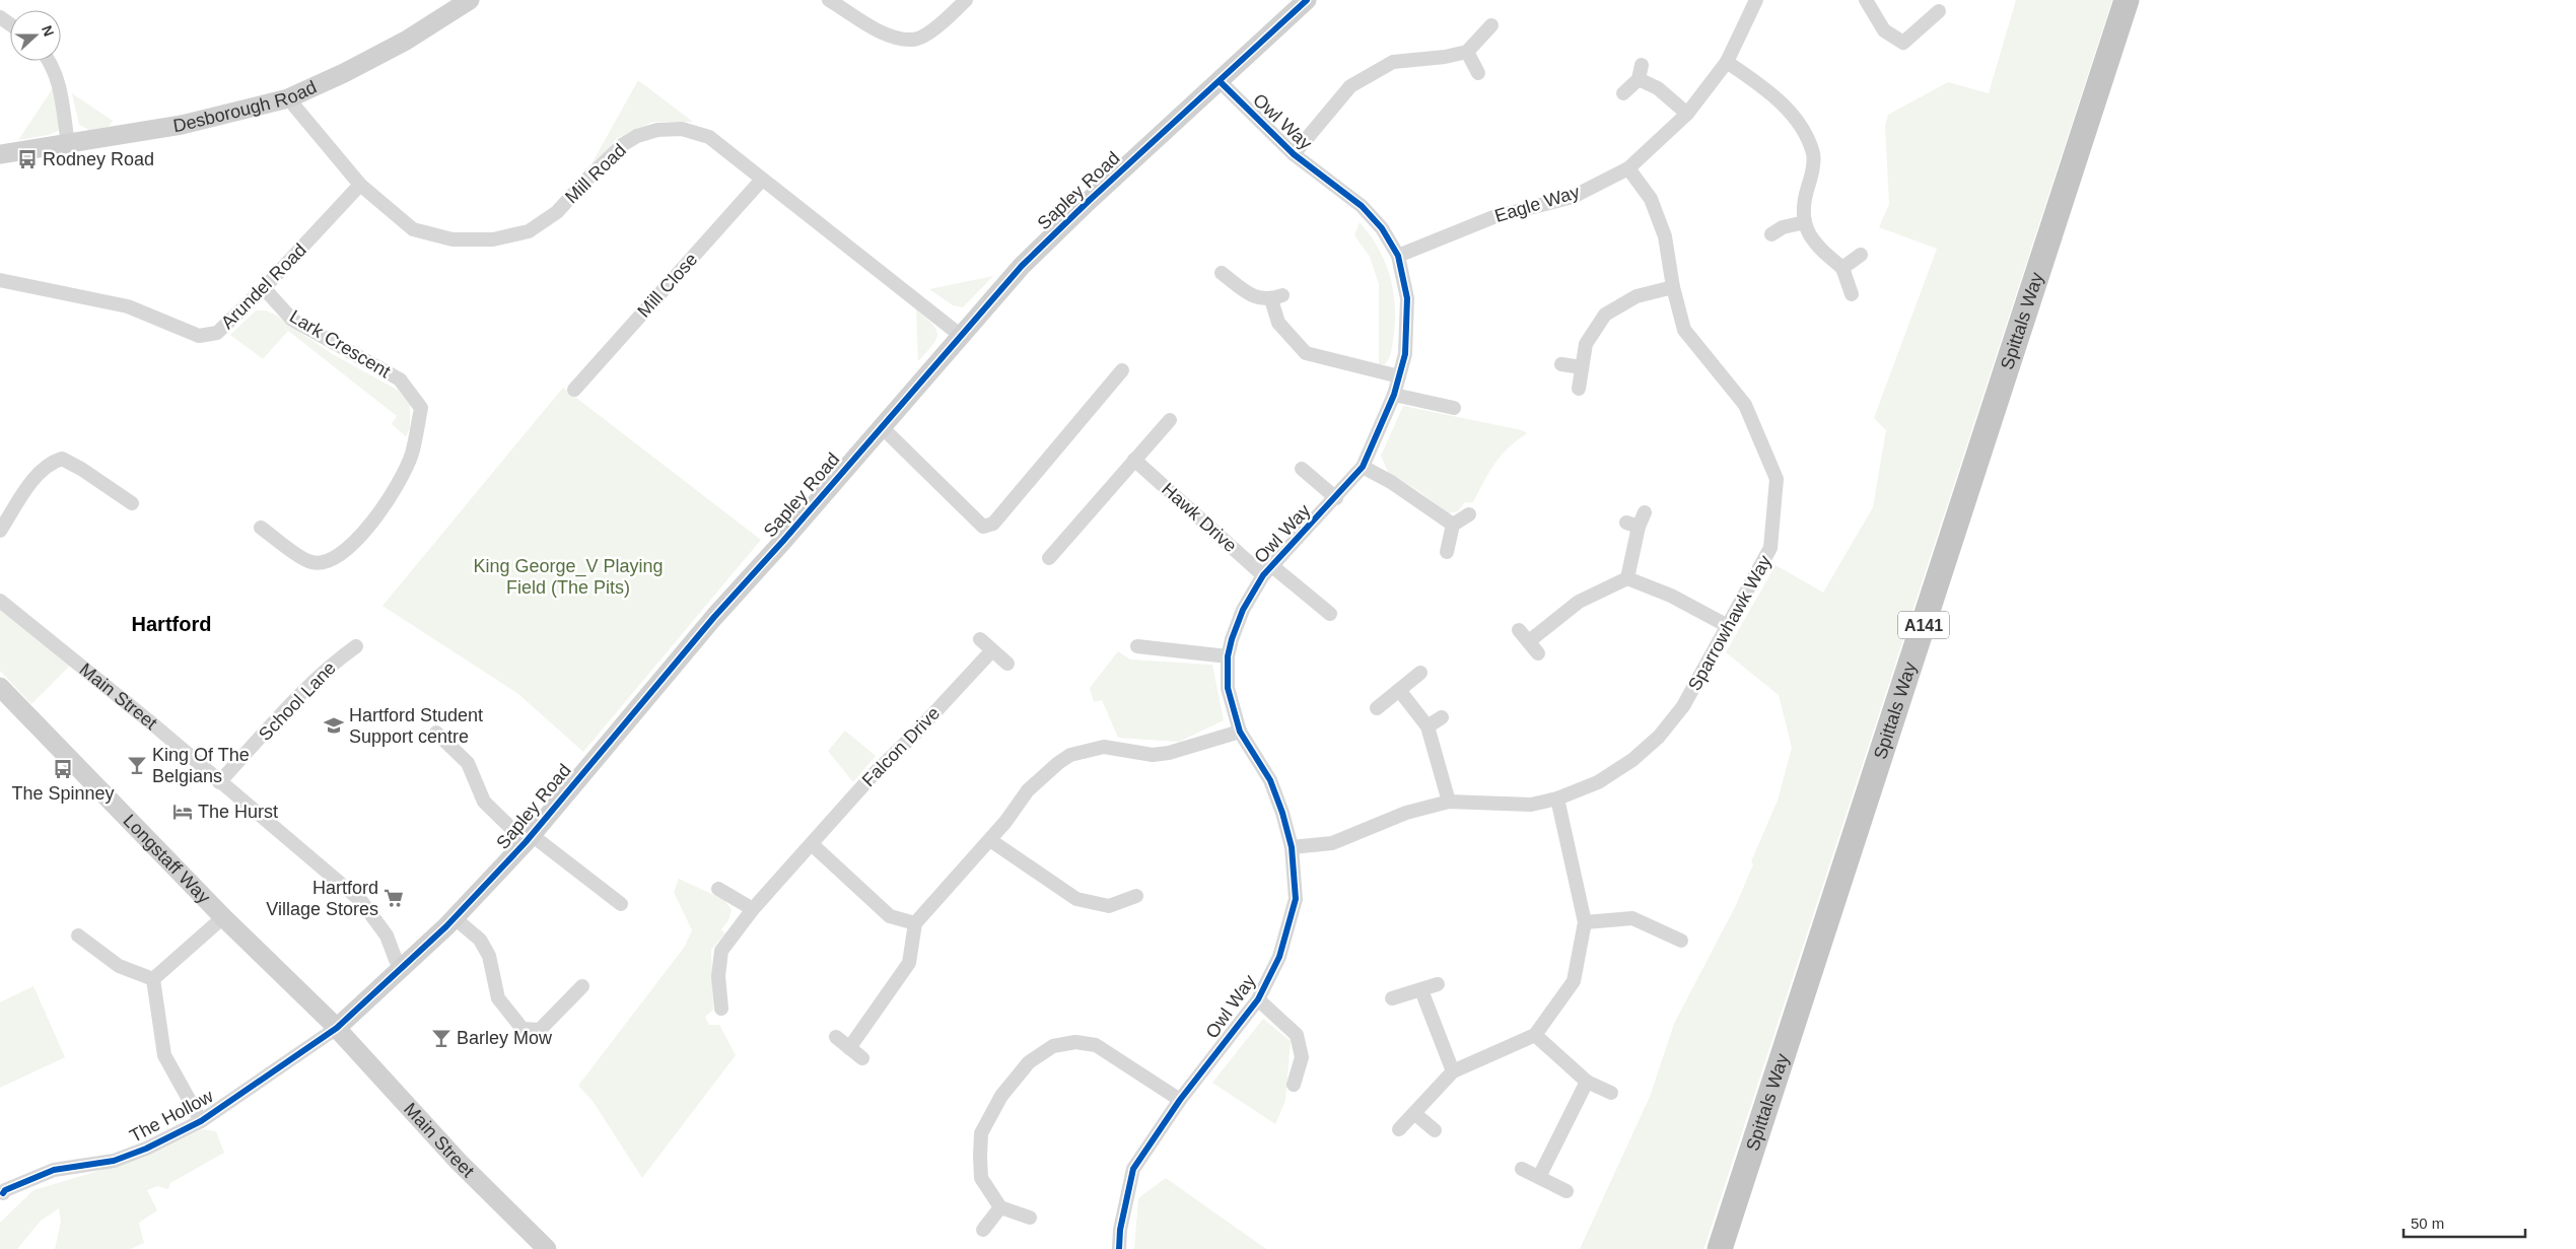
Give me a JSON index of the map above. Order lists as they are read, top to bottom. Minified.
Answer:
{"streets":{"highway":["Spittals Way","A141"],"street":["Desborough Road","Owl Way","Mill Road","Sapley Road","Eagle Way","Mill Close","Arundel Road","Lark Crescent","Hawk Drive","Sparrowhawk Way","Main Street","School Lane","Falcon Drive","Longstaff Way","The Hollow"]},"crossings":[["Desborough Road","Mill Road"],["Owl Way","Sapley Road"],["Owl Way","Eagle Way"],["Owl Way","Hawk Drive"],["Owl Way","Sparrowhawk Way"],["Mill Road","Sapley Road"],["Mill Road","Mill Close"],["Mill Road","Arundel Road"],["Sapley Road","Main Street"],["Sapley Road","Longstaff Way"],["Sapley Road","The Hollow"],["Eagle Way","Sparrowhawk Way"],["Arundel Road","Lark Crescent"],["Main Street","School Lane"],["Main Street","Longstaff Way"],["Main Street","The Hollow"],["Longstaff Way","The Hollow"]],"districts":["Hartford"],"parks":["King George_V Playing Field (The Pits)"],"places":{"bus stop":["Rodney Road","The Spinney"],"school or university":["Hartford Student Support centre"],"bar":["King Of The Belgians","Barley Mow"],"hotel":["The Hurst"],"supermarket":["Hartford Village Stores"]},"scale_bar":"50 m","north":"right"}
